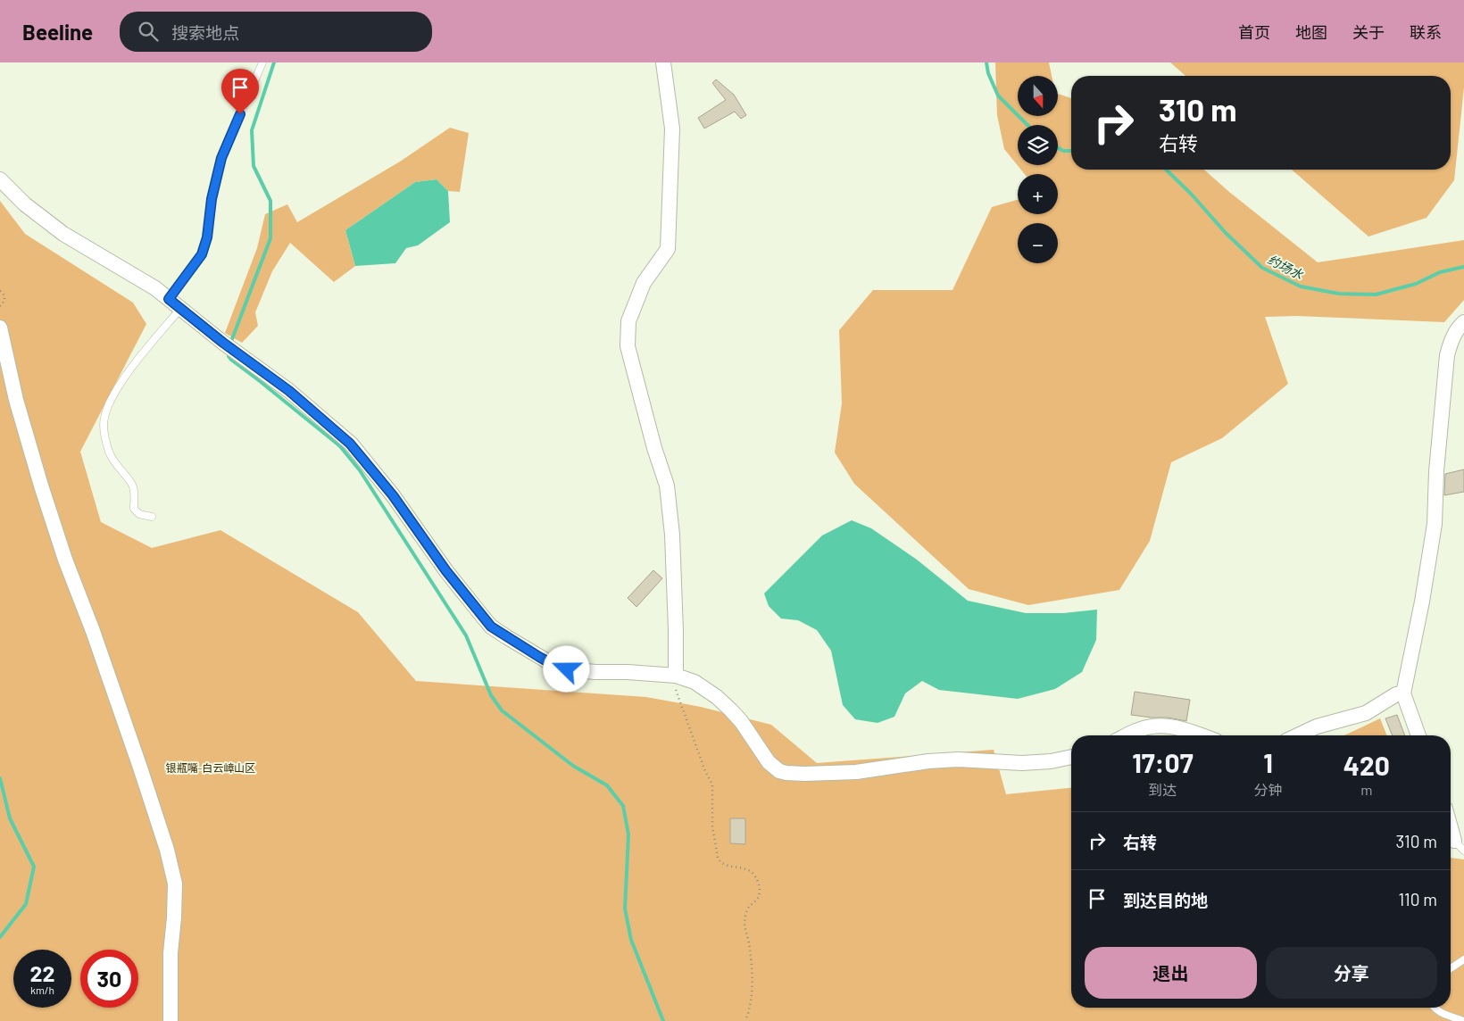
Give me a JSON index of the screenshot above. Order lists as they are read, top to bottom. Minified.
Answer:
{"water":["约场水"],"parks":["银瓶嘴-白云嶂山区"],"north":"bottom","page":{"header":"Beeline","search":"搜索地点","nav":["首页","地图","关于","联系"],"map_buttons":["+","−"],"turn":["310 m","右转"],"eta":["17:07","到达","1","分钟","420","m"],"list":[{"name":"右转","value":"310 m"},{"name":"到达目的地","value":"110 m"}],"buttons":["退出","分享"],"speed":"22 km/h","limit":"30"}}
